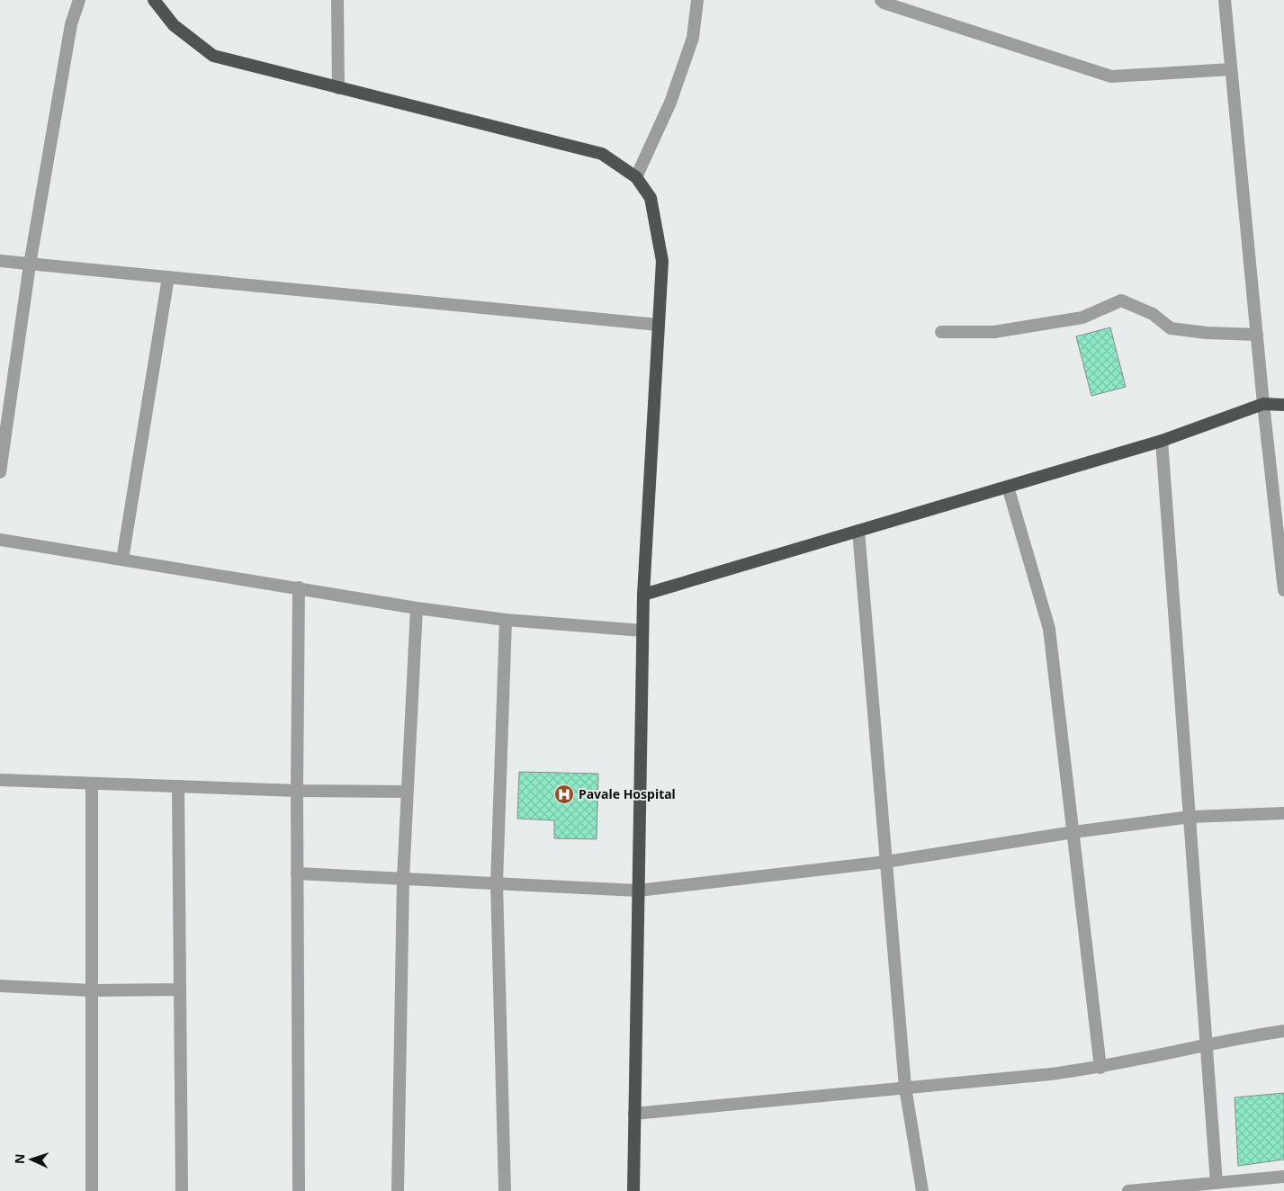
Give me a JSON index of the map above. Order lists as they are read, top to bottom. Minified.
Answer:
{"places":{"hospital":["Pavale Hospital"]},"north":"left"}
